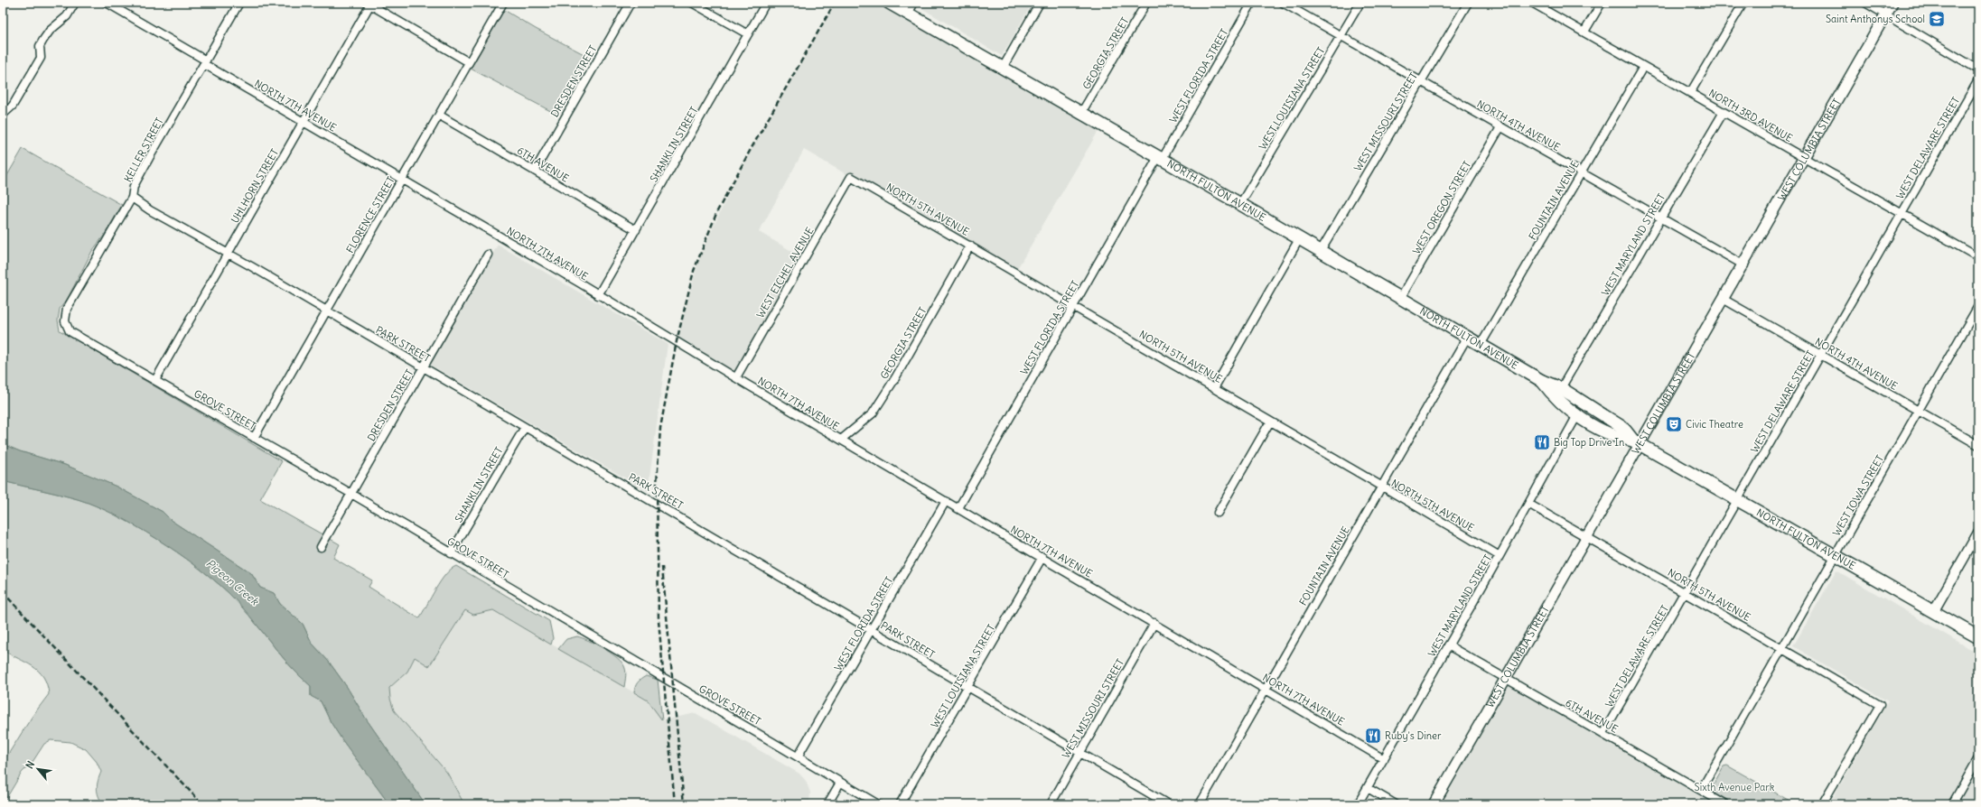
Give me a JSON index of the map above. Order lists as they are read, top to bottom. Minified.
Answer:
{"streets":{"main road":["WEST COLUMBIA STREET","NORTH FULTON AVENUE"],"street":["GEORGIA STREET","WEST FLORIDA STREET","DRESDEN STREET","WEST LOUISIANA STREET","NORTH 7TH AVENUE","NORTH 3RD AVENUE","WEST MISSOURI STREET","NORTH 4TH AVENUE","SHANKLIN STREET","WEST DELAWARE STREET","KELLER STREET","6TH AVENUE","UHLHORN STREET","FOUNTAIN AVENUE","WEST OREGON STREET","NORTH 5TH AVENUE","FLORENCE STREET","WEST MARYLAND STREET","WEST EICHEL AVENUE","PARK STREET","GROVE STREET","WEST IOWA STREET"]},"crossings":[["GEORGIA STREET","NORTH 7TH AVENUE"],["GEORGIA STREET","NORTH FULTON AVENUE"],["GEORGIA STREET","NORTH 5TH AVENUE"],["WEST FLORIDA STREET","NORTH 7TH AVENUE"],["WEST FLORIDA STREET","NORTH FULTON AVENUE"],["WEST FLORIDA STREET","NORTH 5TH AVENUE"],["WEST FLORIDA STREET","PARK STREET"],["WEST FLORIDA STREET","GROVE STREET"],["DRESDEN STREET","6TH AVENUE"],["DRESDEN STREET","PARK STREET"],["DRESDEN STREET","GROVE STREET"],["WEST LOUISIANA STREET","NORTH 7TH AVENUE"],["WEST LOUISIANA STREET","NORTH 4TH AVENUE"],["WEST LOUISIANA STREET","NORTH FULTON AVENUE"],["WEST LOUISIANA STREET","PARK STREET"],["NORTH 7TH AVENUE","WEST MISSOURI STREET"],["NORTH 7TH AVENUE","SHANKLIN STREET"],["NORTH 7TH AVENUE","KELLER STREET"],["NORTH 7TH AVENUE","UHLHORN STREET"],["NORTH 7TH AVENUE","FOUNTAIN AVENUE"],["NORTH 7TH AVENUE","FLORENCE STREET"],["NORTH 7TH AVENUE","WEST MARYLAND STREET"],["NORTH 7TH AVENUE","WEST EICHEL AVENUE"],["NORTH 3RD AVENUE","WEST DELAWARE STREET"],["NORTH 3RD AVENUE","WEST COLUMBIA STREET"],["NORTH 3RD AVENUE","FOUNTAIN AVENUE"],["NORTH 3RD AVENUE","WEST MARYLAND STREET"],["WEST MISSOURI STREET","NORTH 4TH AVENUE"],["WEST MISSOURI STREET","NORTH FULTON AVENUE"],["WEST MISSOURI STREET","PARK STREET"],["NORTH 4TH AVENUE","WEST DELAWARE STREET"],["NORTH 4TH AVENUE","WEST COLUMBIA STREET"],["NORTH 4TH AVENUE","FOUNTAIN AVENUE"],["NORTH 4TH AVENUE","WEST OREGON STREET"],["NORTH 4TH AVENUE","WEST MARYLAND STREET"],["NORTH 4TH AVENUE","WEST IOWA STREET"],["SHANKLIN STREET","6TH AVENUE"],["SHANKLIN STREET","PARK STREET"],["SHANKLIN STREET","GROVE STREET"],["WEST DELAWARE STREET","6TH AVENUE"],["WEST DELAWARE STREET","NORTH FULTON AVENUE"],["WEST DELAWARE STREET","NORTH 5TH AVENUE"],["KELLER STREET","PARK STREET"],["KELLER STREET","GROVE STREET"],["WEST COLUMBIA STREET","6TH AVENUE"],["WEST COLUMBIA STREET","NORTH FULTON AVENUE"],["WEST COLUMBIA STREET","NORTH 5TH AVENUE"],["6TH AVENUE","FLORENCE STREET"],["6TH AVENUE","WEST MARYLAND STREET"],["6TH AVENUE","WEST IOWA STREET"],["UHLHORN STREET","PARK STREET"],["UHLHORN STREET","GROVE STREET"],["NORTH FULTON AVENUE","FOUNTAIN AVENUE"],["NORTH FULTON AVENUE","WEST OREGON STREET"],["NORTH FULTON AVENUE","WEST MARYLAND STREET"],["NORTH FULTON AVENUE","WEST IOWA STREET"],["FOUNTAIN AVENUE","NORTH 5TH AVENUE"],["NORTH 5TH AVENUE","WEST MARYLAND STREET"],["NORTH 5TH AVENUE","WEST EICHEL AVENUE"],["NORTH 5TH AVENUE","WEST IOWA STREET"],["FLORENCE STREET","PARK STREET"],["FLORENCE STREET","GROVE STREET"]],"water":["Pigeon Creek"],"parks":["Sixth Avenue Park"],"places":{"school or university":["Saint Anthonys School"],"theatre":["Civic Theatre"],"restaurant":["Big Top Drive In","Ruby's Diner"]},"north":"top left"}
